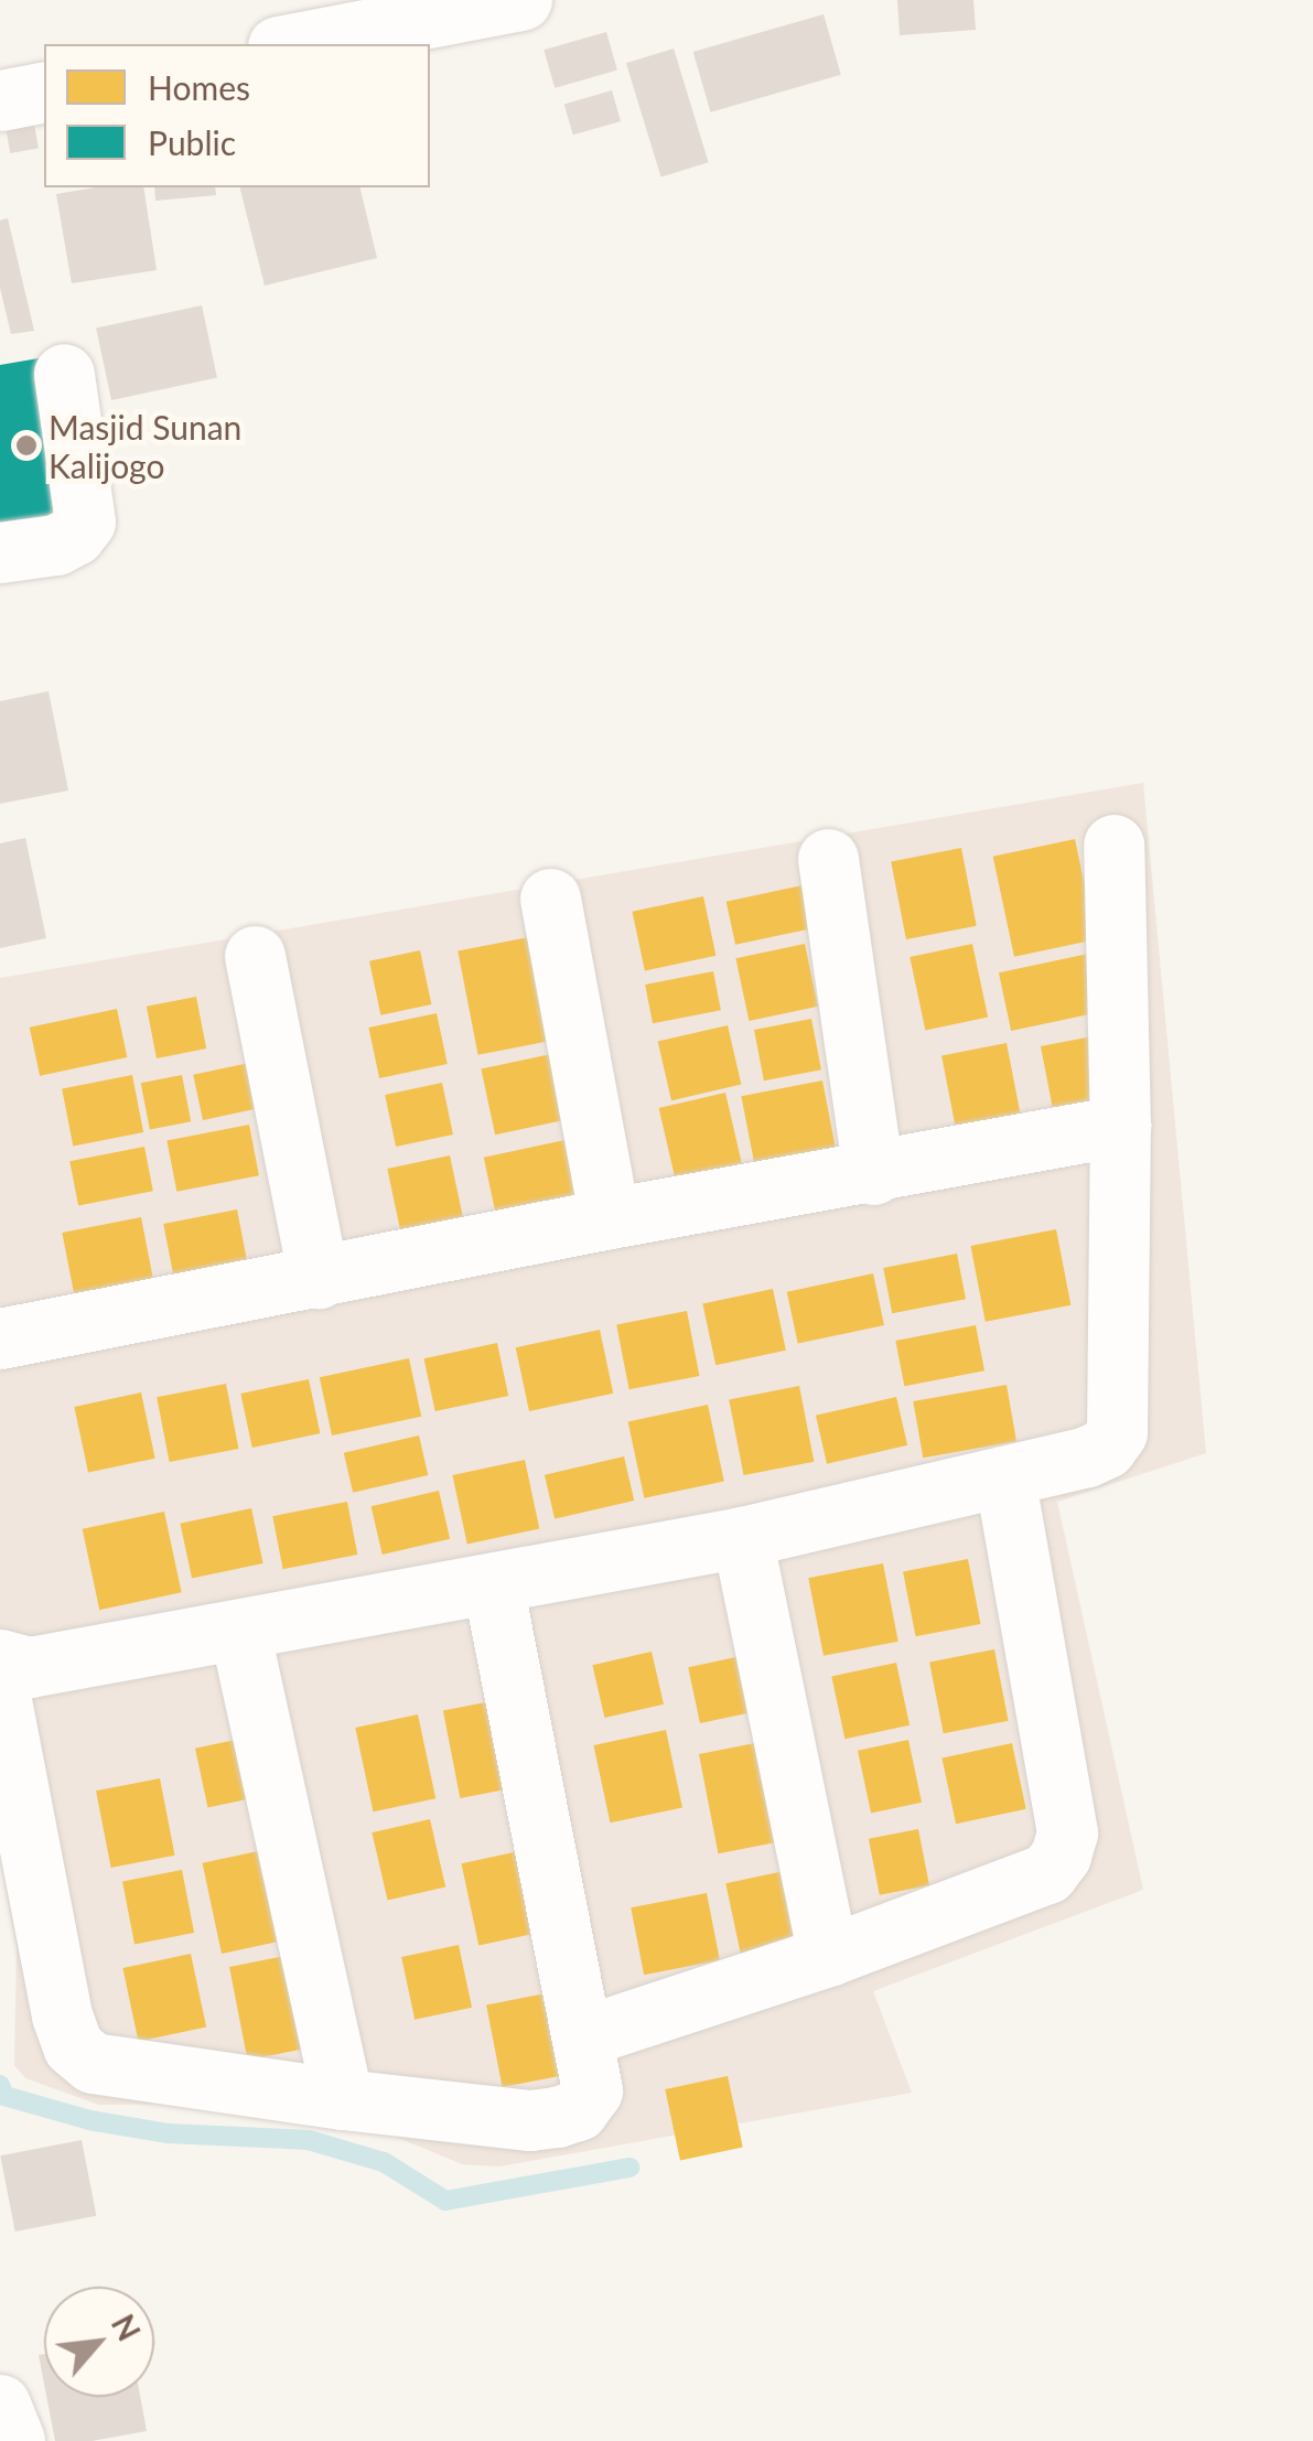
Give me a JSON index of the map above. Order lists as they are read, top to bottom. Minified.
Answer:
{"places":["Masjid Sunan Kalijogo"],"legend":["Homes","Public"],"north":"top right"}
